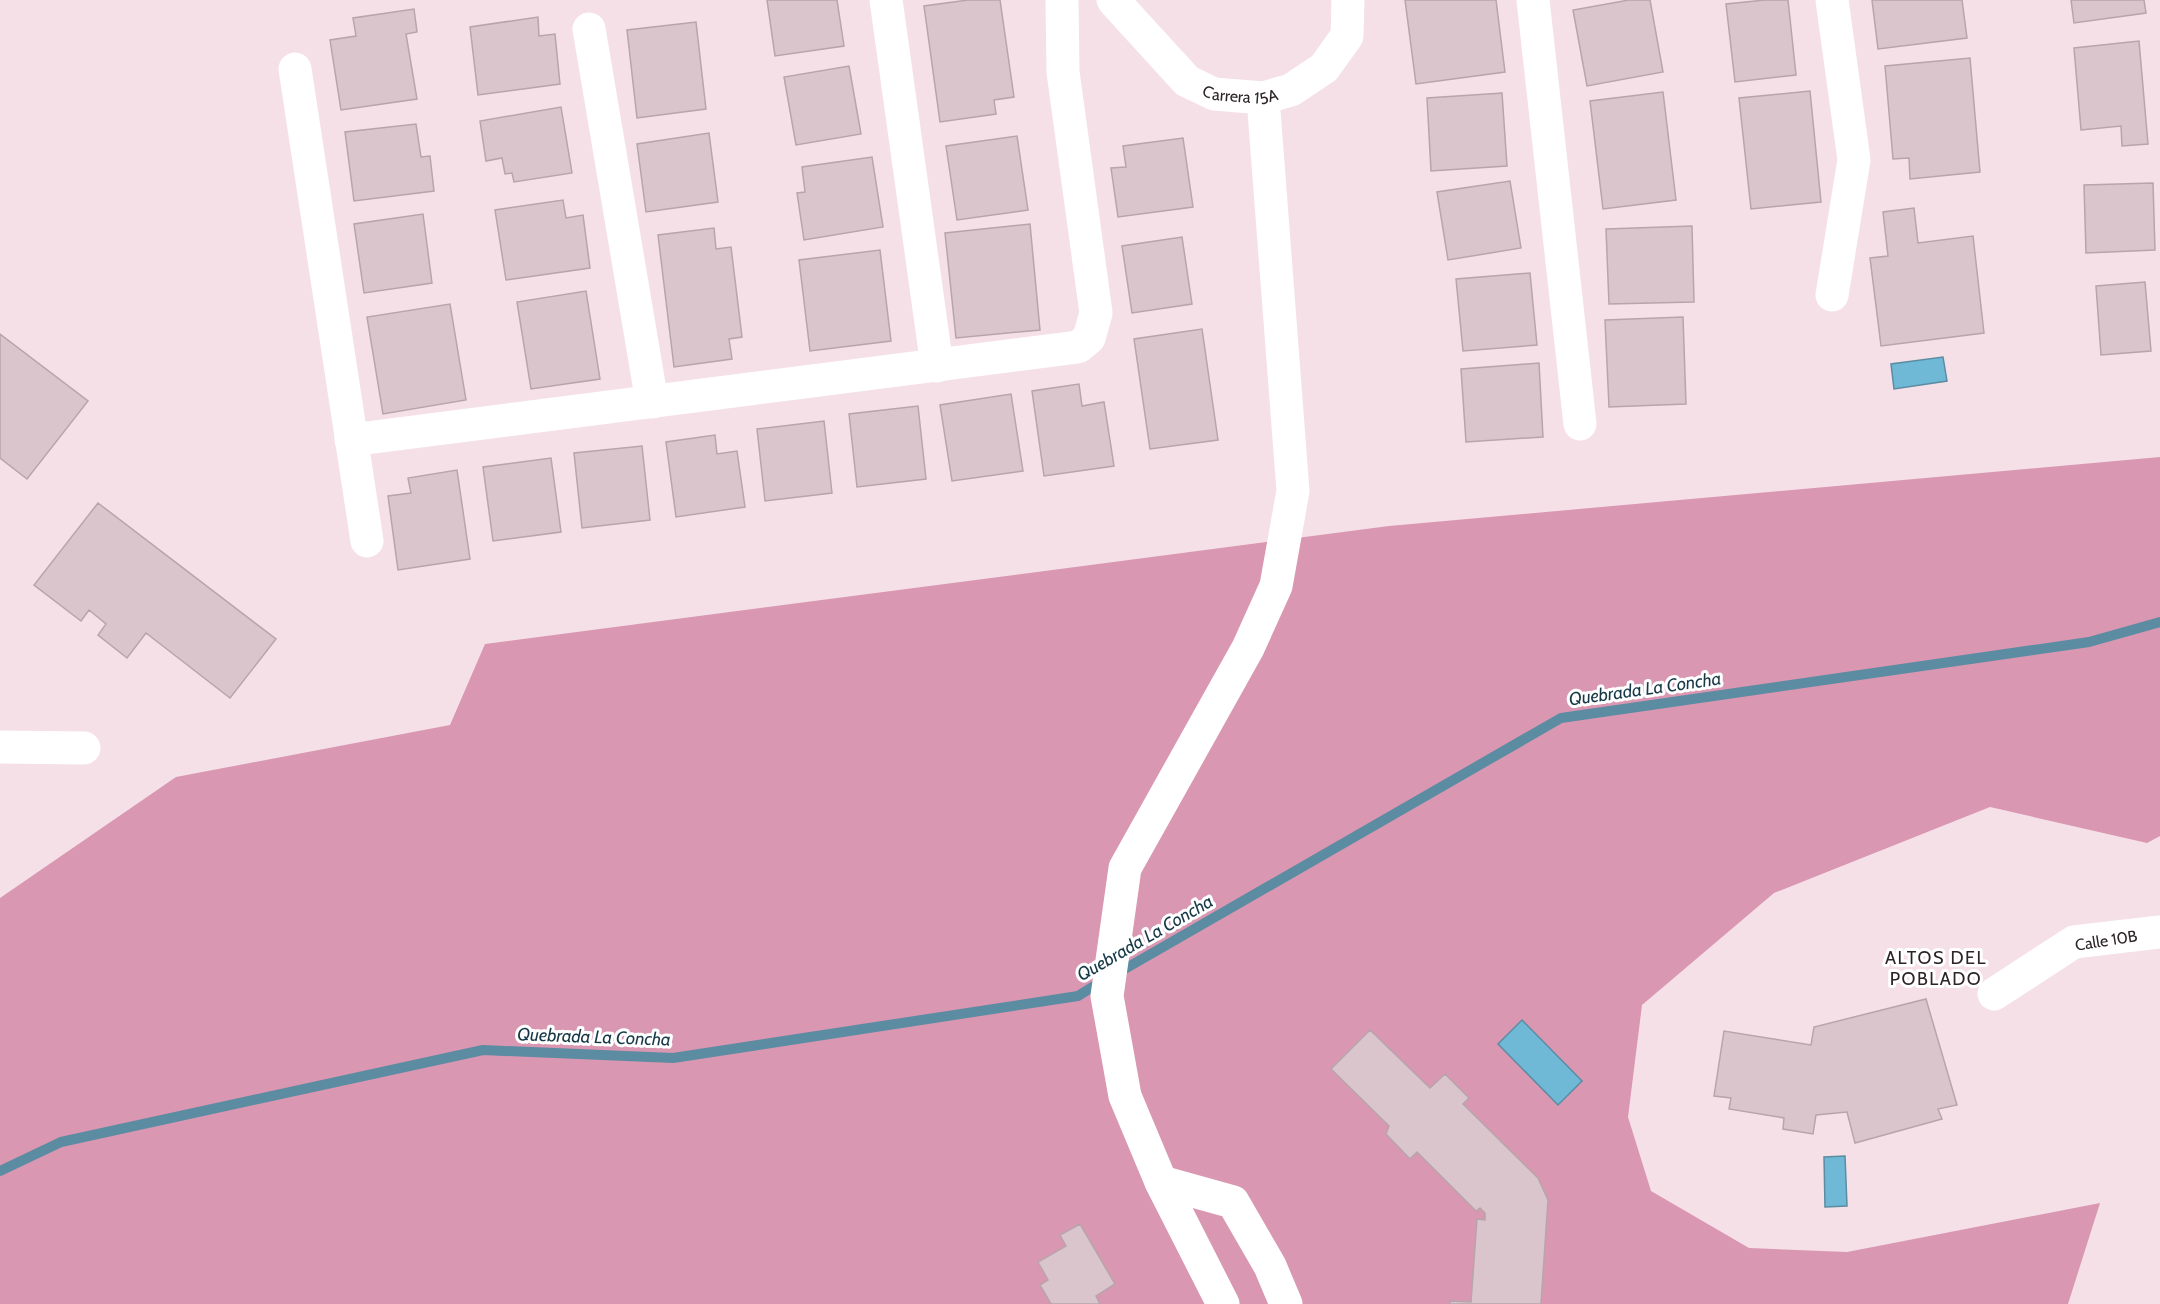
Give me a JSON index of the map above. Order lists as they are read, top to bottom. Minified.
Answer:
{"streets":{"street":["Carrera 15A","Calle 10B"]},"districts":["ALTOS DEL POBLADO"],"water":["Quebrada La Concha"]}
